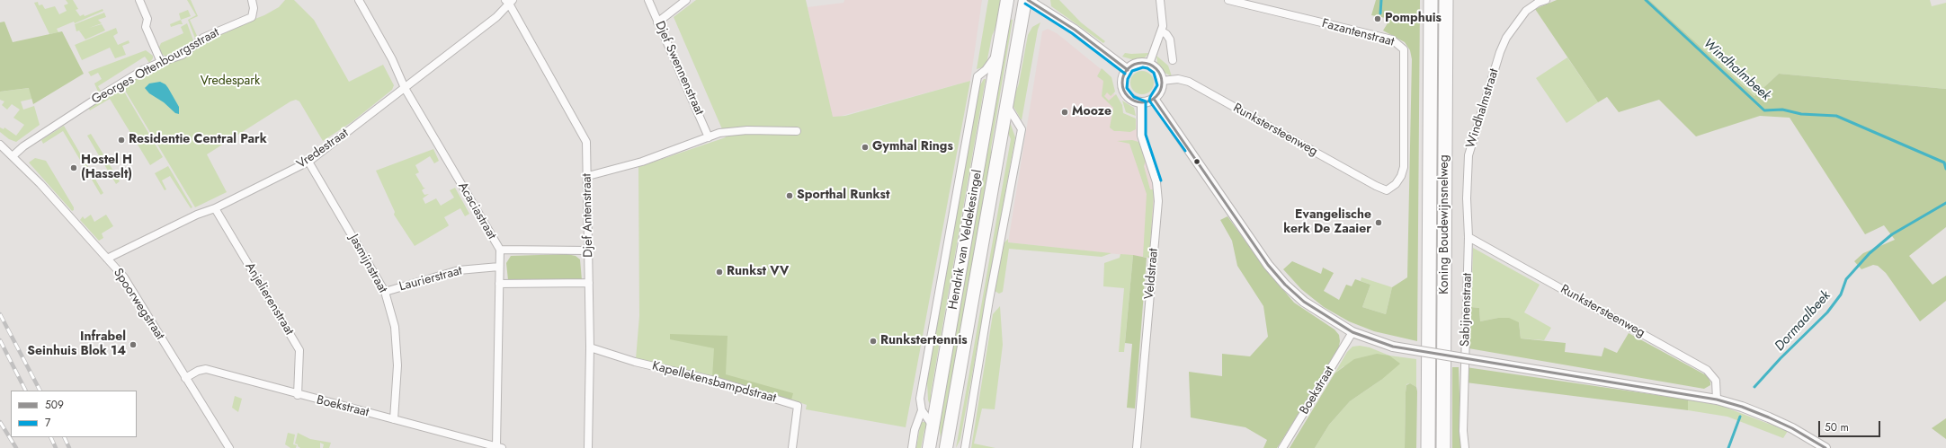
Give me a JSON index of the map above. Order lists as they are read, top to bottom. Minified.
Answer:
{"streets":{"highway":["Koning Boudewijnsnelweg","Hendrik van Veldekesingel"],"street":["Fazantenstraat","Georges Ottenbourgsstraat","Djef Swennenstraat","Windhalmstraat","Runkstersteenweg","Vredestraat","Acaciastraat","Djef Antenstraat","Jasmijnstraat","Veldstraat","Laurierstraat","Anjelierenstraat","Spoorwegstraat","Sabijnenstraat","Kapellekensbampdstraat","Boekstraat"]},"crossings":[["Fazantenstraat","Runkstersteenweg"],["Georges Ottenbourgsstraat","Spoorwegstraat"],["Windhalmstraat","Runkstersteenweg"],["Windhalmstraat","Sabijnenstraat"],["Runkstersteenweg","Veldstraat"],["Runkstersteenweg","Sabijnenstraat"],["Vredestraat","Acaciastraat"],["Vredestraat","Djef Antenstraat"],["Vredestraat","Jasmijnstraat"],["Vredestraat","Anjelierenstraat"],["Vredestraat","Spoorwegstraat"],["Acaciastraat","Laurierstraat"],["Acaciastraat","Boekstraat"],["Djef Antenstraat","Kapellekensbampdstraat"],["Jasmijnstraat","Laurierstraat"],["Jasmijnstraat","Boekstraat"],["Anjelierenstraat","Boekstraat"],["Spoorwegstraat","Boekstraat"]],"water":["Windhalmbeek","Dormaalbeek"],"parks":["Vredespark"],"places":["Pomphuis","Mooze","Residentie Central Park","Gymhal Rings","Hostel H (Hasselt)","Sporthal Runkst","Evangelische kerk De Zaaier","Runkst VV","Runkstertennis","Infrabel Seinhuis Blok 14"],"lines":["transit line 509","transit line 7"],"legend":["509","7"],"scale_bar":"50 m"}
